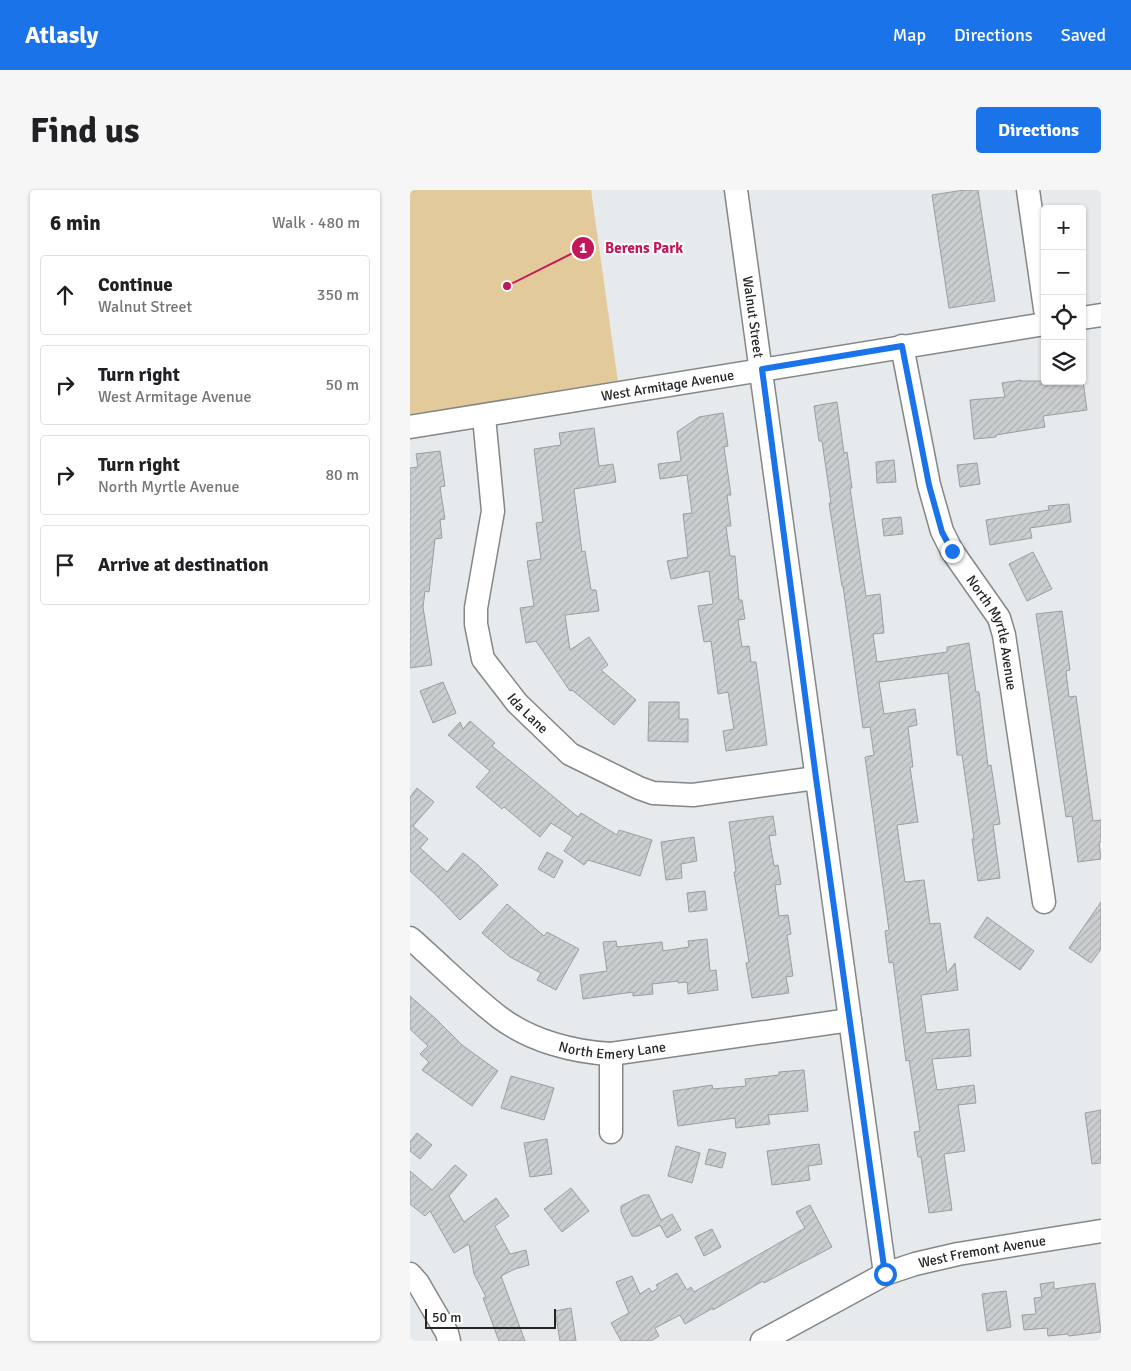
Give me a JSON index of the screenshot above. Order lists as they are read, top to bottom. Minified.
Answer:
{"streets":{"street":["Walnut Street","West Armitage Avenue","North Myrtle Avenue","Ida Lane","North Emery Lane","West Fremont Avenue"]},"crossings":[["Walnut Street","West Armitage Avenue"],["Walnut Street","Ida Lane"],["Walnut Street","North Emery Lane"],["Walnut Street","West Fremont Avenue"],["West Armitage Avenue","North Myrtle Avenue"],["West Armitage Avenue","Ida Lane"]],"places":["Berens Park"],"scale_bar":"50 m","page":{"header":"Atlasly","nav":["Map","Directions","Saved"],"buttons":"Directions","title":"Find us","heading":["6 min","Walk · 480 m"],"map_buttons":["+","−"],"list":[["Continue","Walnut Street","350 m"],["Turn right","West Armitage Avenue","50 m"],["Turn right","North Myrtle Avenue","80 m"],"Arrive at destination"],"scale":"50 m"}}
